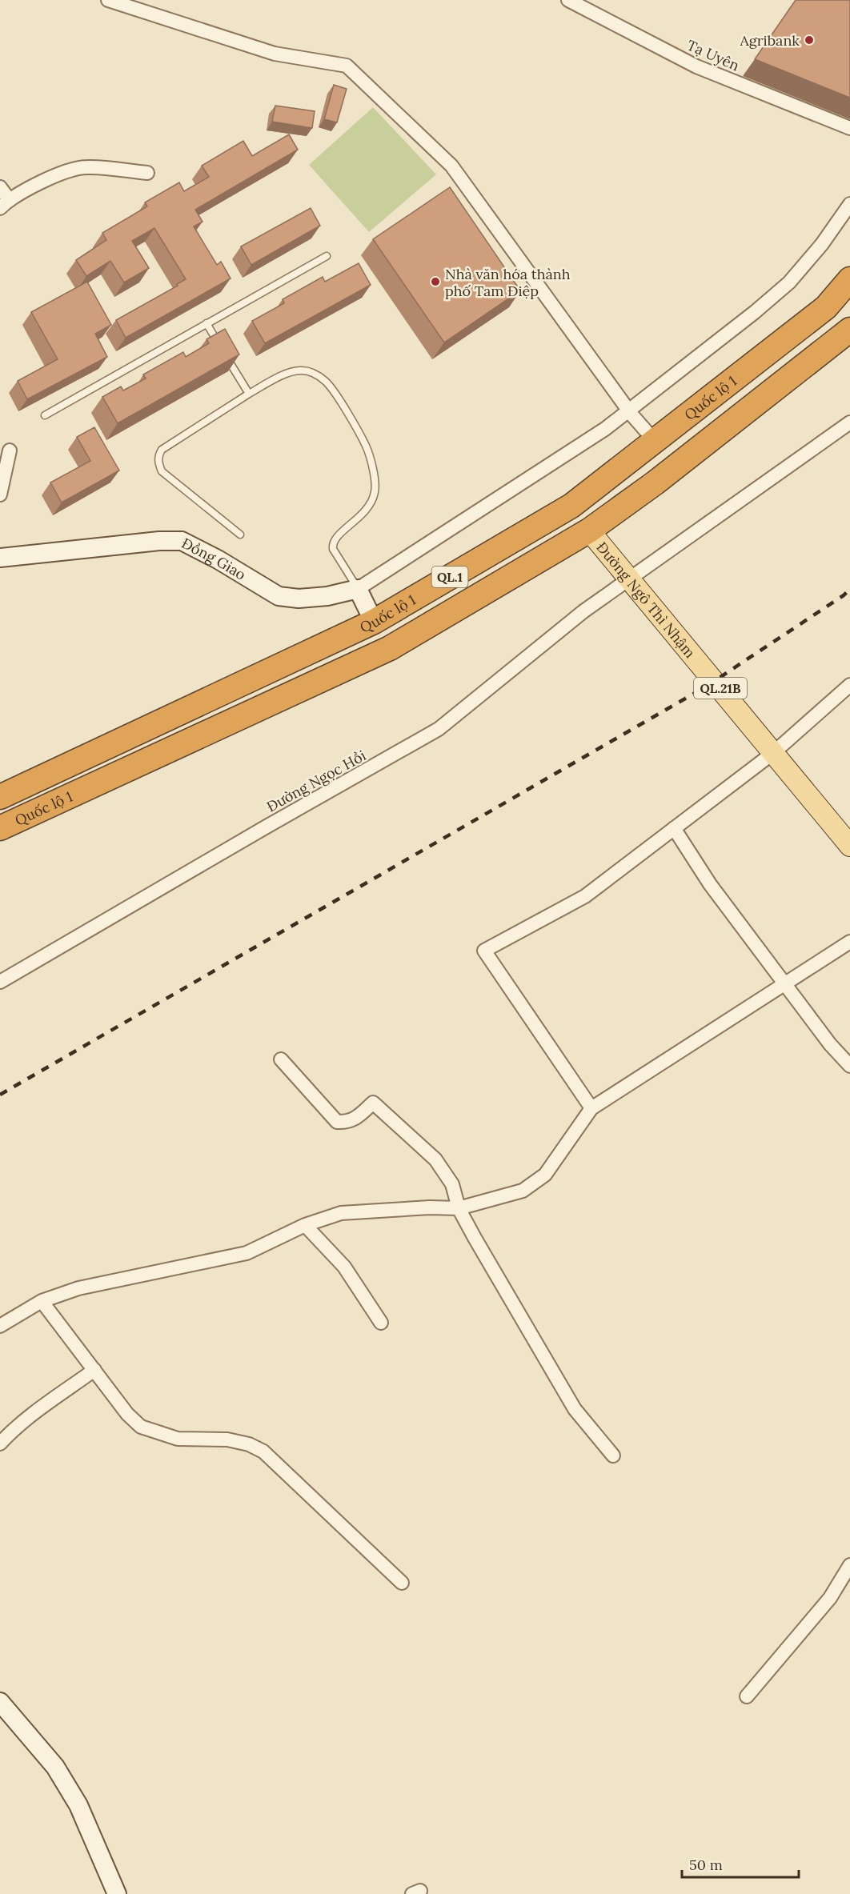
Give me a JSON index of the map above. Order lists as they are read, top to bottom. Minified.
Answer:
{"streets":{"highway":["Quốc lộ 1","QL.1"],"main road":["Đồng Giao","Đường Ngô Thì Nhậm","QL.21B"],"street":["Tạ Uyên","Đường Ngọc Hồi"]},"crossings":[["Quốc lộ 1","Đường Ngô Thì Nhậm"],["Đường Ngô Thì Nhậm","Đường Ngọc Hồi"]],"places":["Agribank","Nhà văn hóa thành phố Tam Điệp"],"scale_bar":"50 m"}
